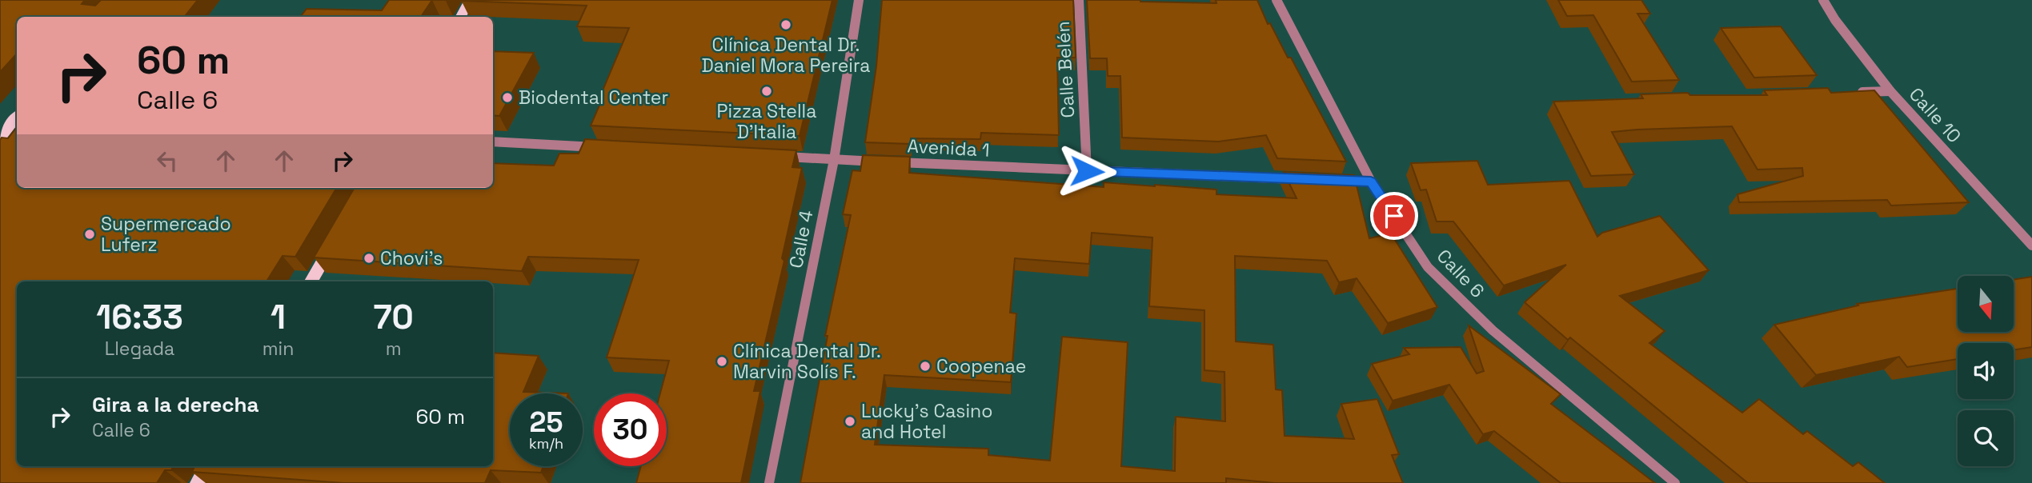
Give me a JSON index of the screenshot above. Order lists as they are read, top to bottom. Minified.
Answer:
{"streets":{"street":["Calle Belén","Calle 10","Avenida 1","Calle 4","Calle 6"]},"crossings":[["Calle Belén","Avenida 1"],["Avenida 1","Calle 4"]],"places":["Clínica Dental Dr. Daniel Mora Pereira","Pizza Stella D'Italia","Biodental Center","Supermercado Luferz","Chovi's","Clínica Dental Dr. Marvin Solís F.","Coopenae","Lucky's Casino and Hotel"],"north":"bottom","page":{"turn":["60 m","Calle 6"],"eta":["16:33","Llegada","1","min","70","m"],"list":[{"name":"Gira a la derecha","note":"Calle 6","value":"60 m"}],"speed":"25 km/h","limit":"30"}}
